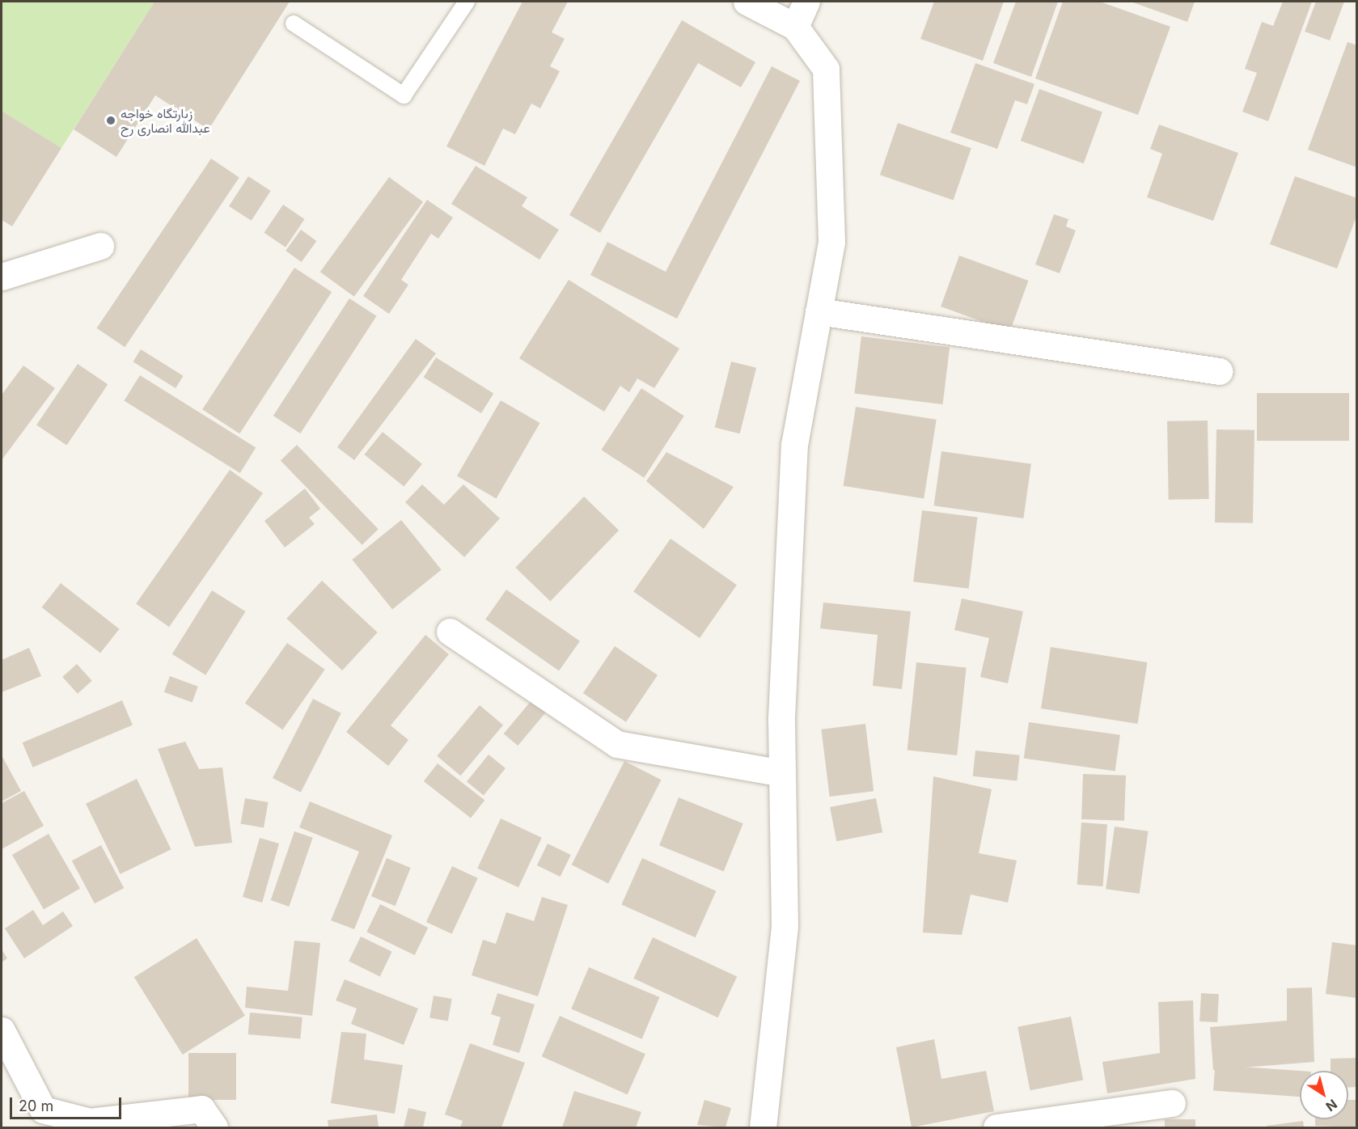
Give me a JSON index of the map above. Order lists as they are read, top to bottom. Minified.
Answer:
{"places":["زیارتگاه خواجه عبدالله انصاری رح"],"scale_bar":"20 m","north":"bottom right"}
